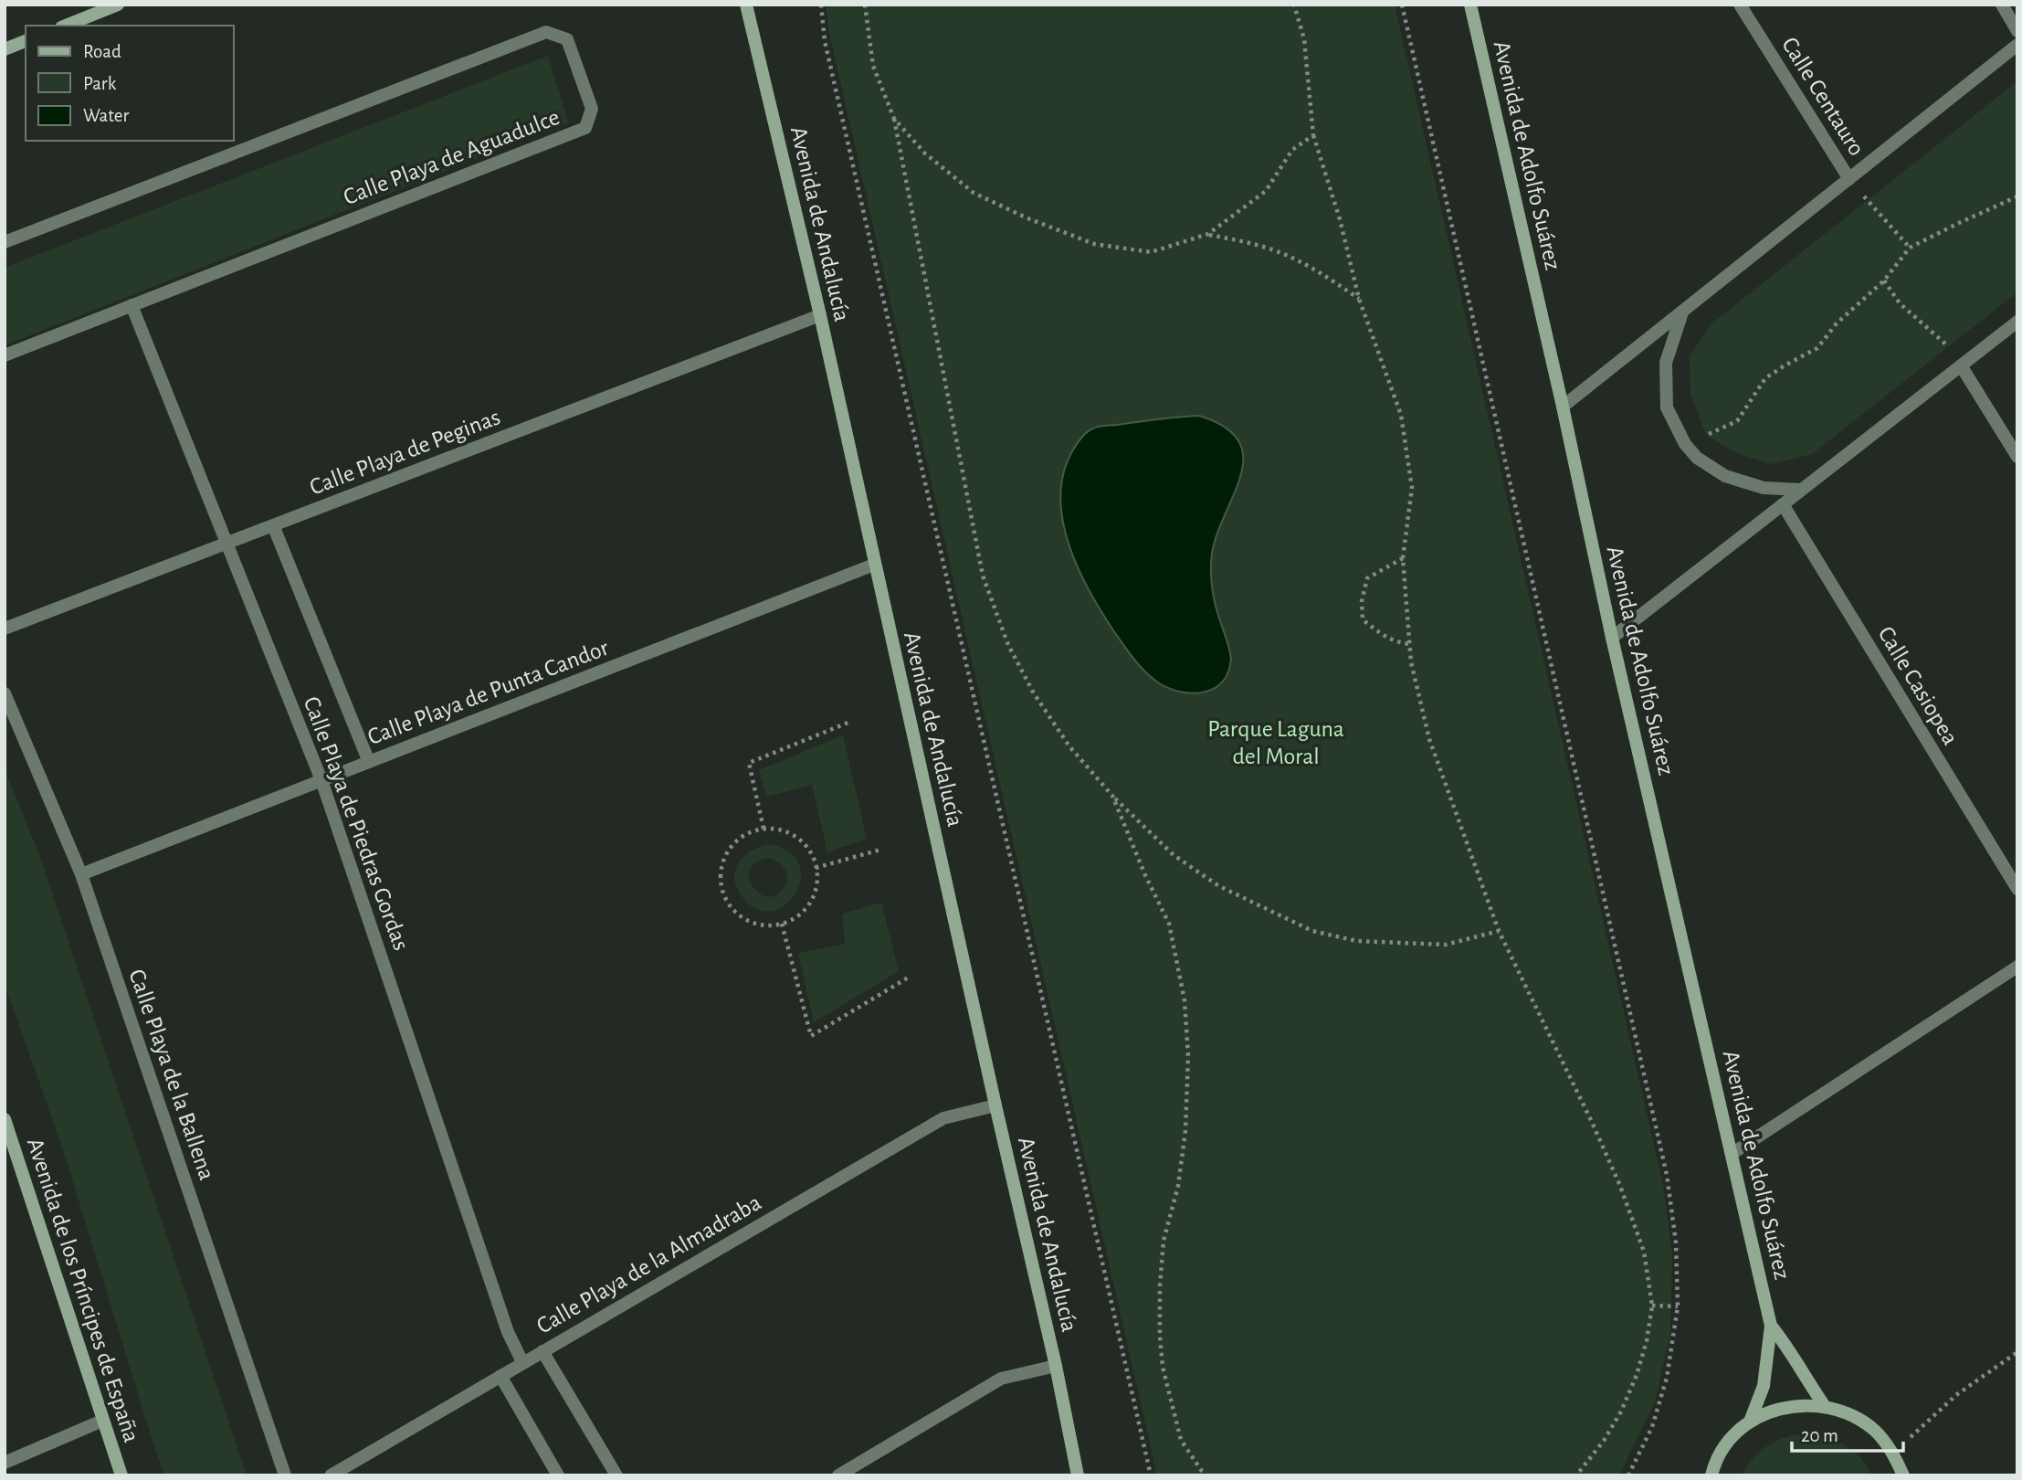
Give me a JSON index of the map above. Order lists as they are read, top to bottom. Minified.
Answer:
{"streets":{"street":["Calle Centauro","Avenida de Adolfo Suárez","Calle Playa de Aguadulce","Avenida de Andalucía","Calle Playa de Peginas","Calle Casiopea","Calle Playa de Punta Candor","Calle Playa de Piedras Gordas","Calle Playa de la Ballena","Calle Playa de la Almadraba","Avenida de los Príncipes de España"]},"crossings":[["Calle Playa de Aguadulce","Calle Playa de Piedras Gordas"],["Avenida de Andalucía","Calle Playa de Peginas"],["Avenida de Andalucía","Calle Playa de Punta Candor"],["Avenida de Andalucía","Calle Playa de la Almadraba"],["Calle Playa de Peginas","Calle Playa de Piedras Gordas"],["Calle Playa de Punta Candor","Calle Playa de Piedras Gordas"],["Calle Playa de Punta Candor","Calle Playa de la Ballena"],["Calle Playa de Piedras Gordas","Calle Playa de la Almadraba"]],"parks":["Parque Laguna del Moral"],"legend":["Road","Park","Water"],"scale_bar":"20 m"}
